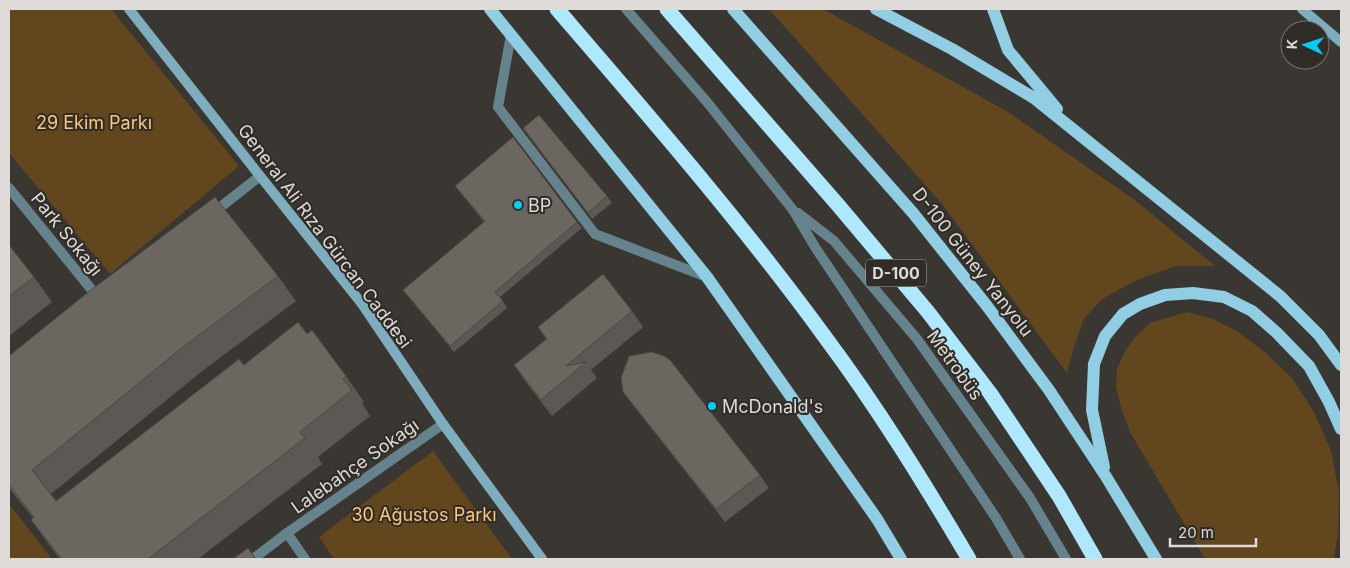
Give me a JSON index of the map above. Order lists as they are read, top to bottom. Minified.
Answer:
{"streets":{"highway":["D-100"],"main road":["General Ali Rıza Gürcan Caddesi","D-100 Güney Yanyolu"],"street":["Park Sokağı","Metrobüs","Lalebahçe Sokağı"]},"crossings":[["General Ali Rıza Gürcan Caddesi","Lalebahçe Sokağı"]],"parks":["29 Ekim Parkı","30 Ağustos Parkı"],"places":["BP","McDonald's"],"scale_bar":"20 m","north":"left"}
